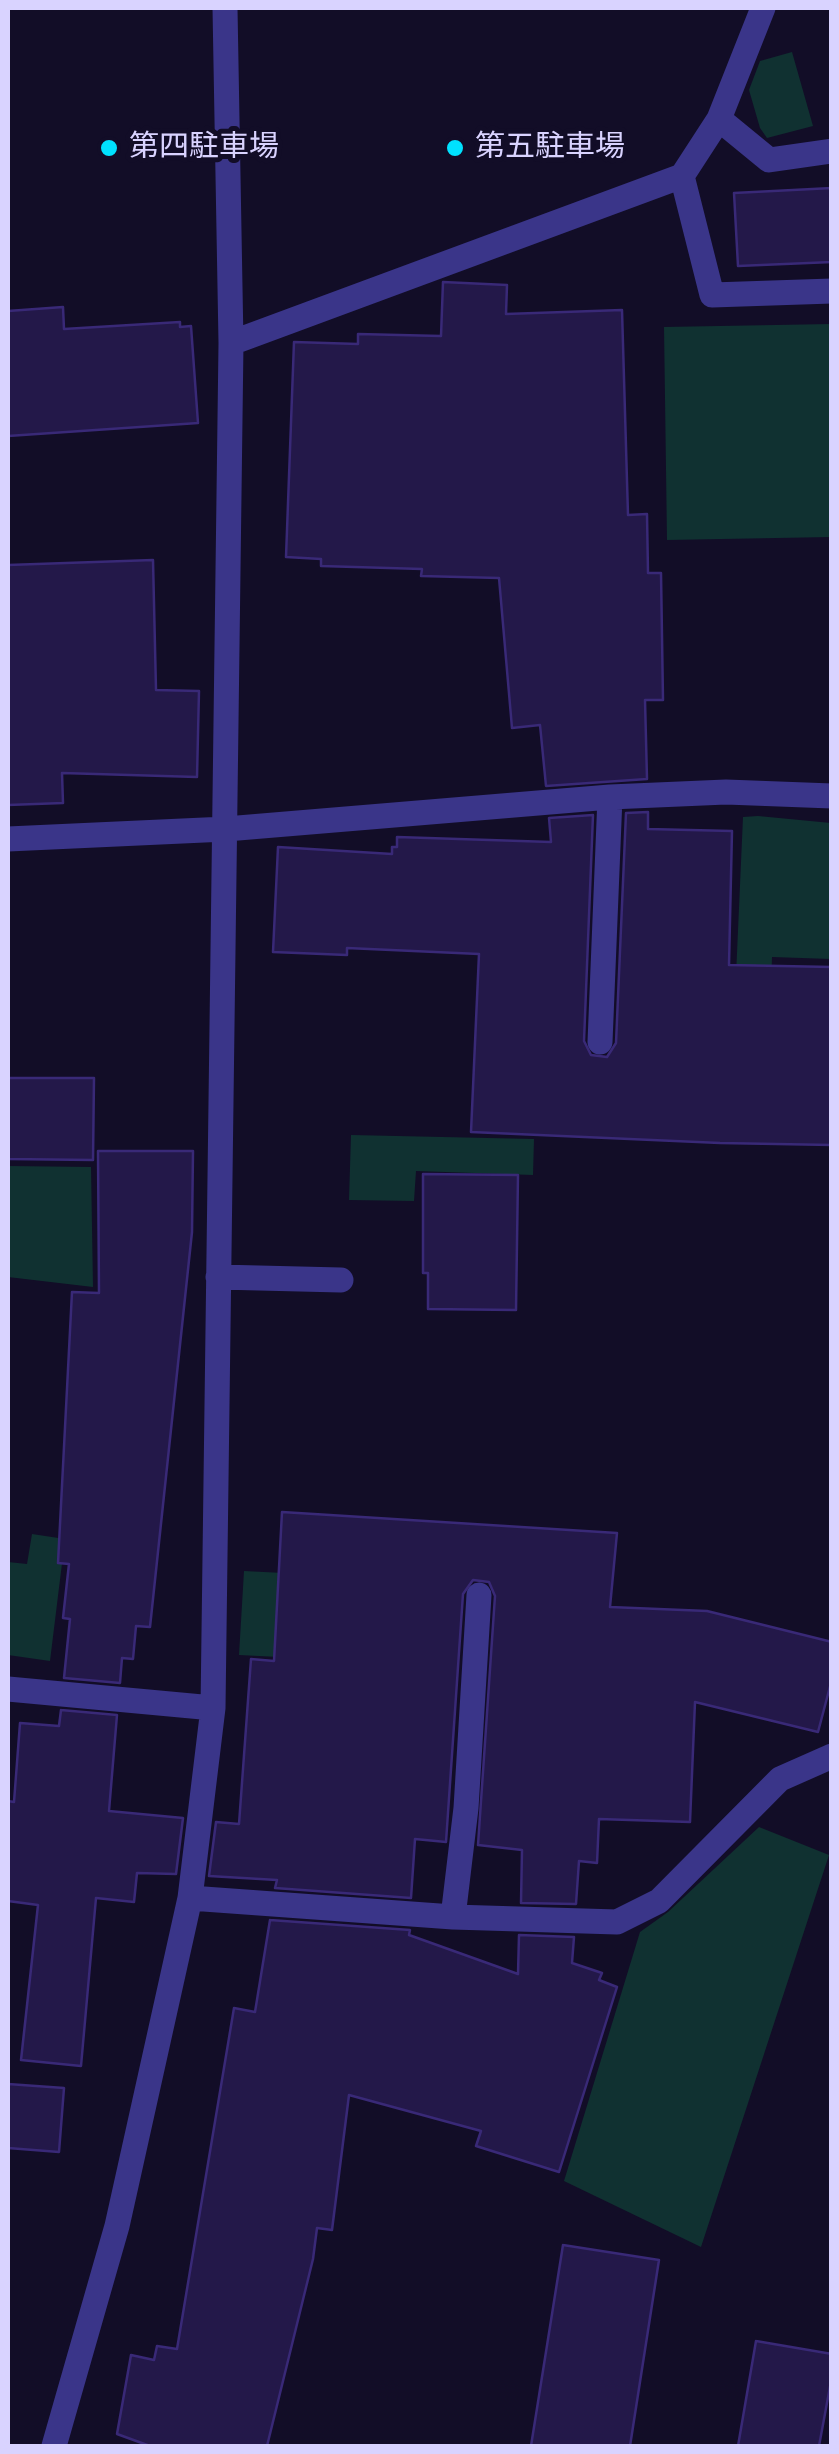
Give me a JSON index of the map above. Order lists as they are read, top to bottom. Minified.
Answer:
{"places":["第四駐車場","第五駐車場"]}
